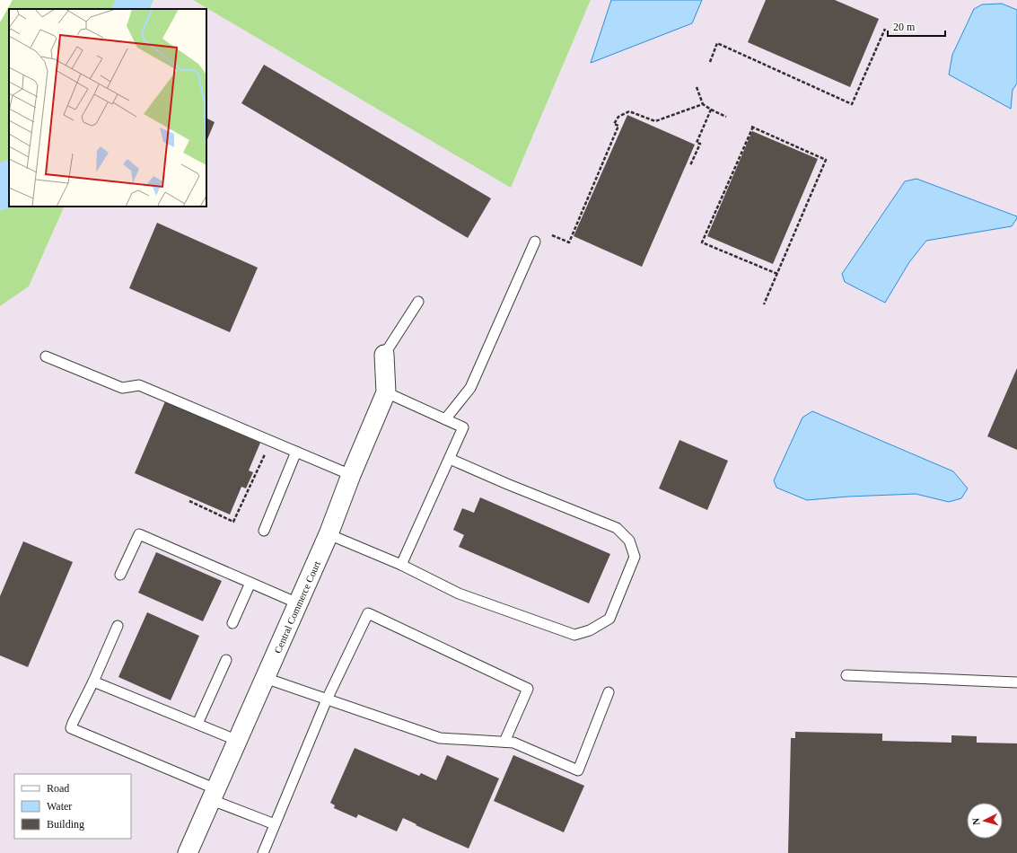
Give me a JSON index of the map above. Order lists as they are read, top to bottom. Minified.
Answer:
{"streets":{"street":["Central Commerce Court"]},"legend":["Road","Water","Building"],"scale_bar":"20 m","north":"left"}
